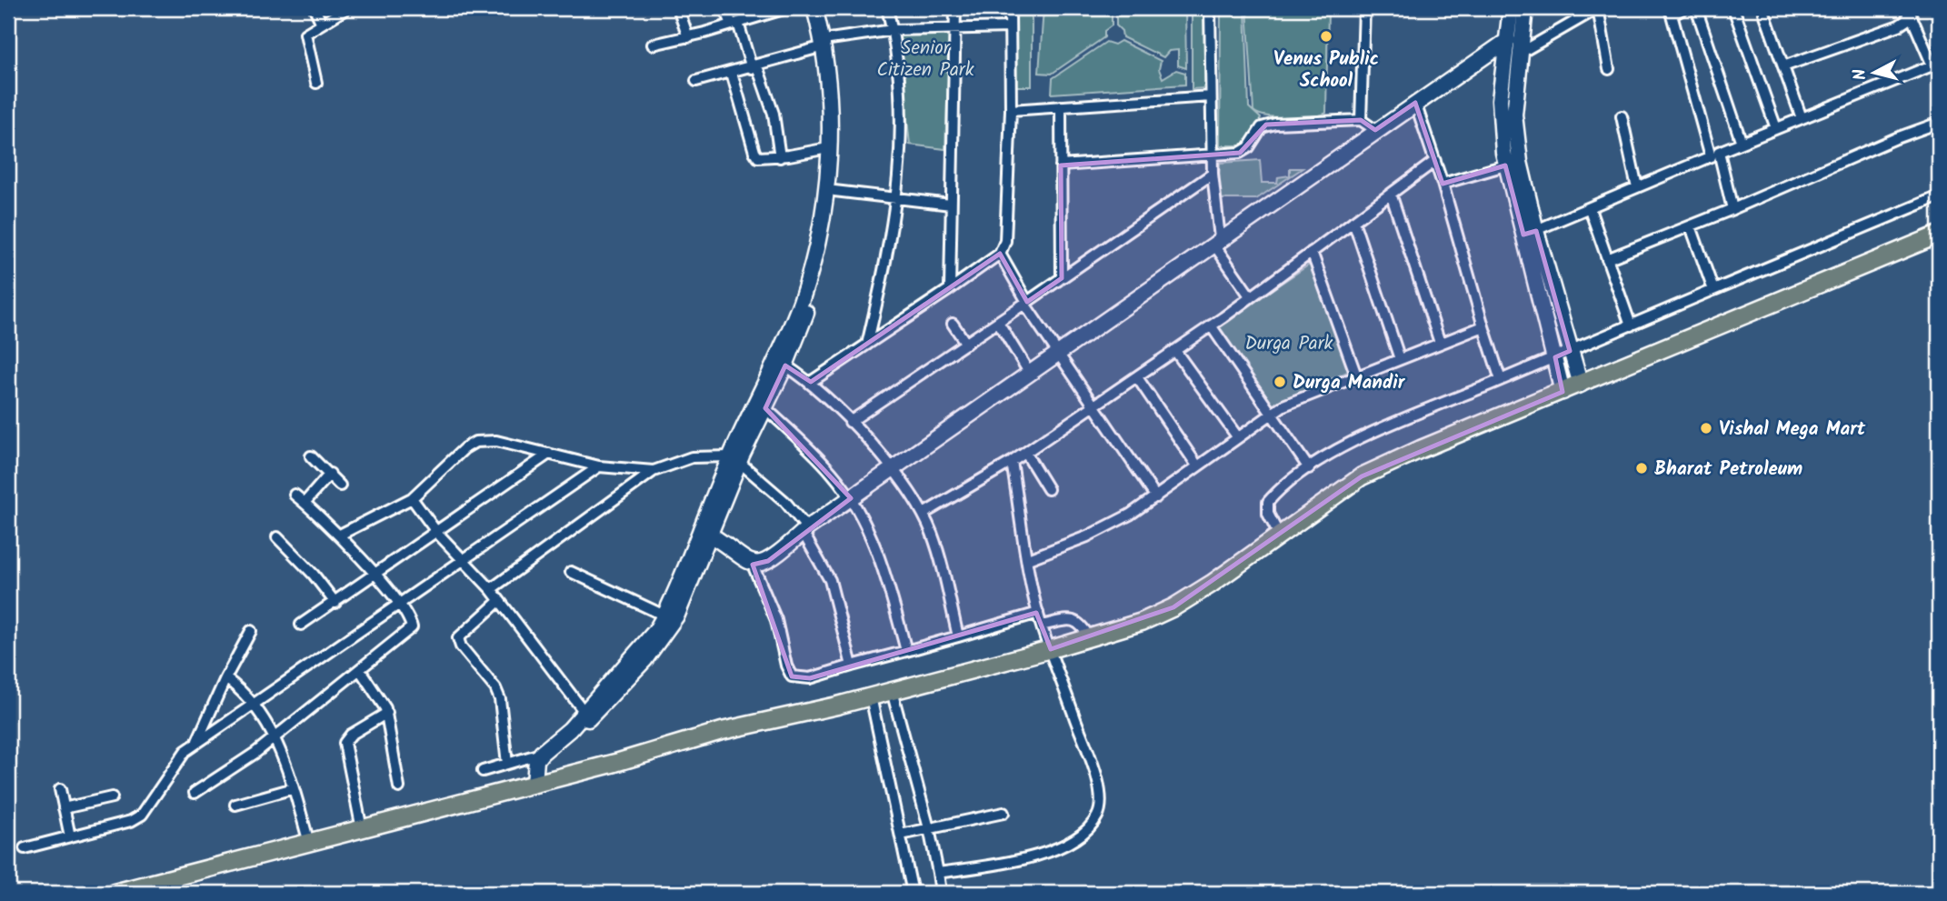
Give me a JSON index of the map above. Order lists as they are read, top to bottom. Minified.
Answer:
{"parks":["Senior Citizen Park","Durga Park"],"places":["Venus Public School","Durga Mandir","Vishal Mega Mart","Bharat Petroleum"],"north":"left"}
